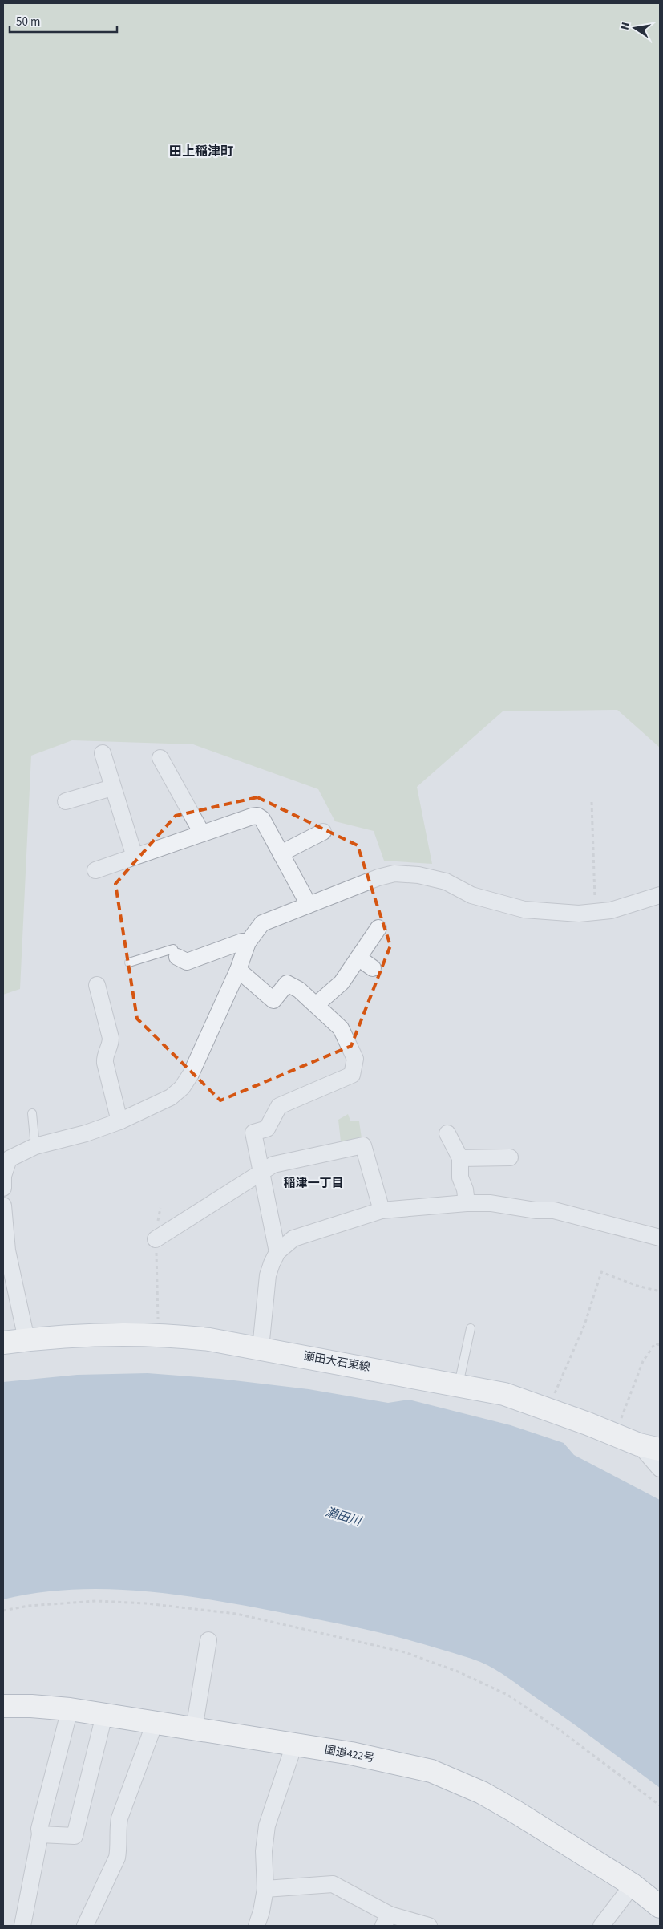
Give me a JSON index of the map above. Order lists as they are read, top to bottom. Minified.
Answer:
{"streets":{"main road":["瀬田大石東線","国道422号"]},"districts":["田上稲津町","稲津一丁目"],"water":["瀬田川"],"scale_bar":"50 m","north":"left"}
